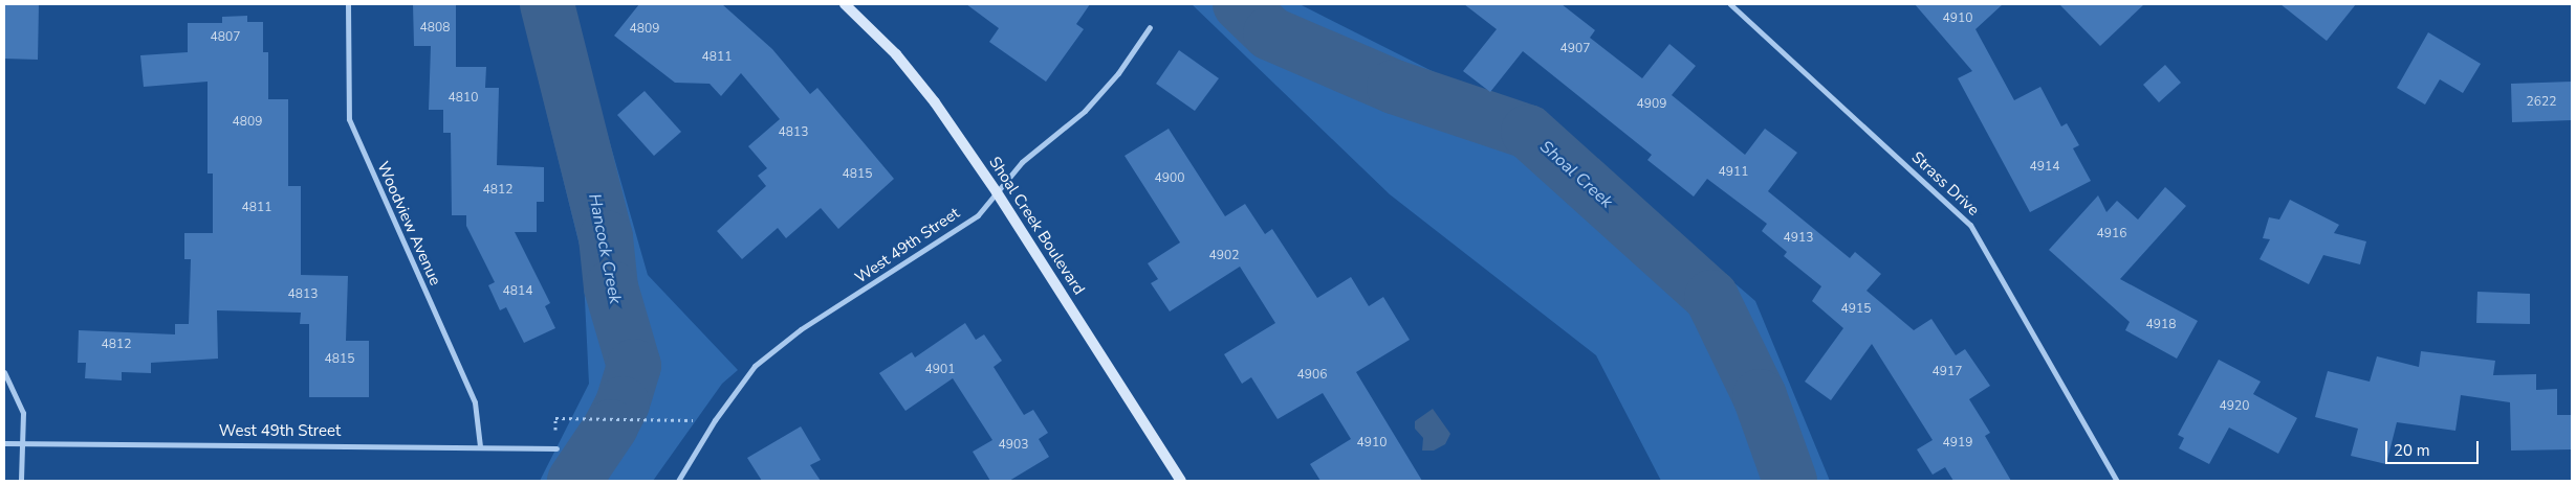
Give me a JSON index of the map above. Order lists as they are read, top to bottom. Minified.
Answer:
{"streets":{"street":["Strass Drive","Woodview Avenue","Shoal Creek Boulevard","West 49th Street"]},"crossings":[["Woodview Avenue","West 49th Street"],["Shoal Creek Boulevard","West 49th Street"]],"water":["Shoal Creek","Hancock Creek"],"house_numbers":["4910","4808","4809","4807","4907","4811","4810","2622","4909","4809","4813","4914","4911","4815","4900","4812","4811","4916","4913","4902","4814","4813","4915","4918","4812","4815","4901","4917","4906","4920","4910","4919","4903"],"scale_bar":"20 m"}
